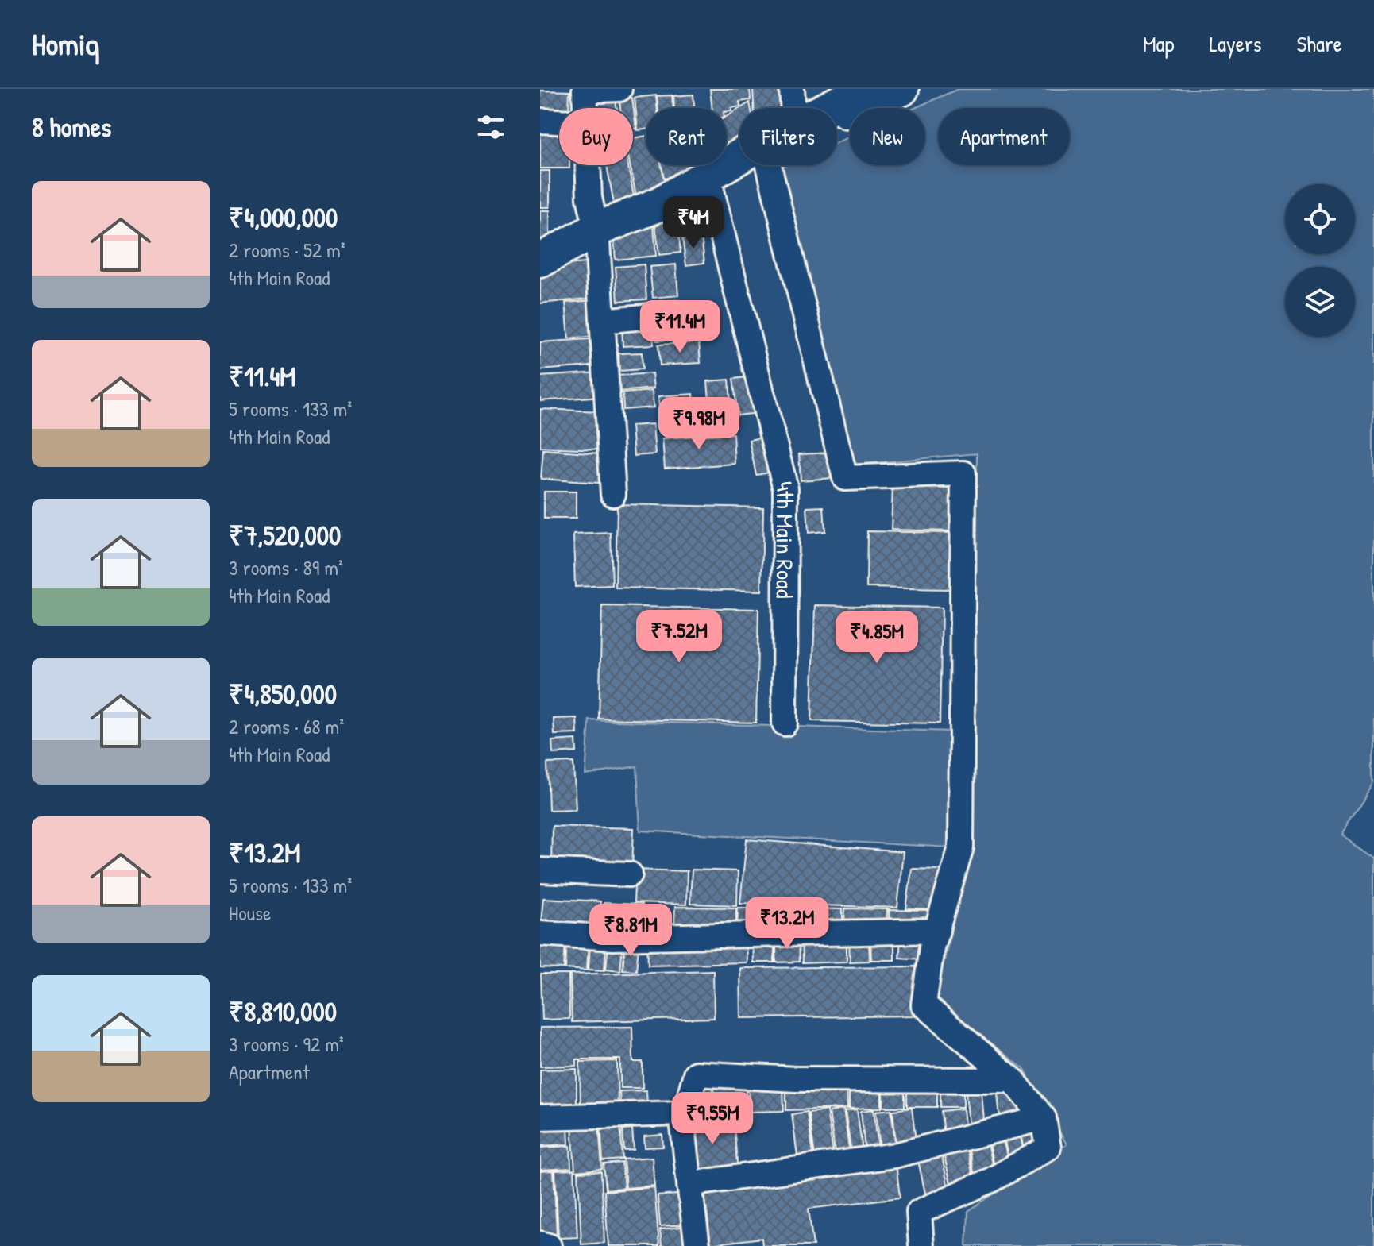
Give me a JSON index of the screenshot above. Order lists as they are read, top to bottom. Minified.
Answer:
{"streets":{"street":["4th Main Road"]},"page":{"header":"Homiq","nav":["Map","Layers","Share"],"heading":"8 homes","chip":["Buy","Rent","Filters","New","Apartment"],"list":[{"name":"₹4,000,000","note":"2 rooms · 52 m² · 4th Main Road"},{"name":"₹11.4M","note":"5 rooms · 133 m² · 4th Main Road"},{"name":"₹7,520,000","note":"3 rooms · 89 m² · 4th Main Road"},{"name":"₹4,850,000","note":"2 rooms · 68 m² · 4th Main Road"},{"name":"₹13.2M","note":"5 rooms · 133 m² · House"},{"name":"₹8,810,000","note":"3 rooms · 92 m² · Apartment"}],"price":["₹4M","₹11.4M","₹9.98M","₹7.52M","₹4.85M","₹13.2M","₹8.81M","₹9.55M"]}}
